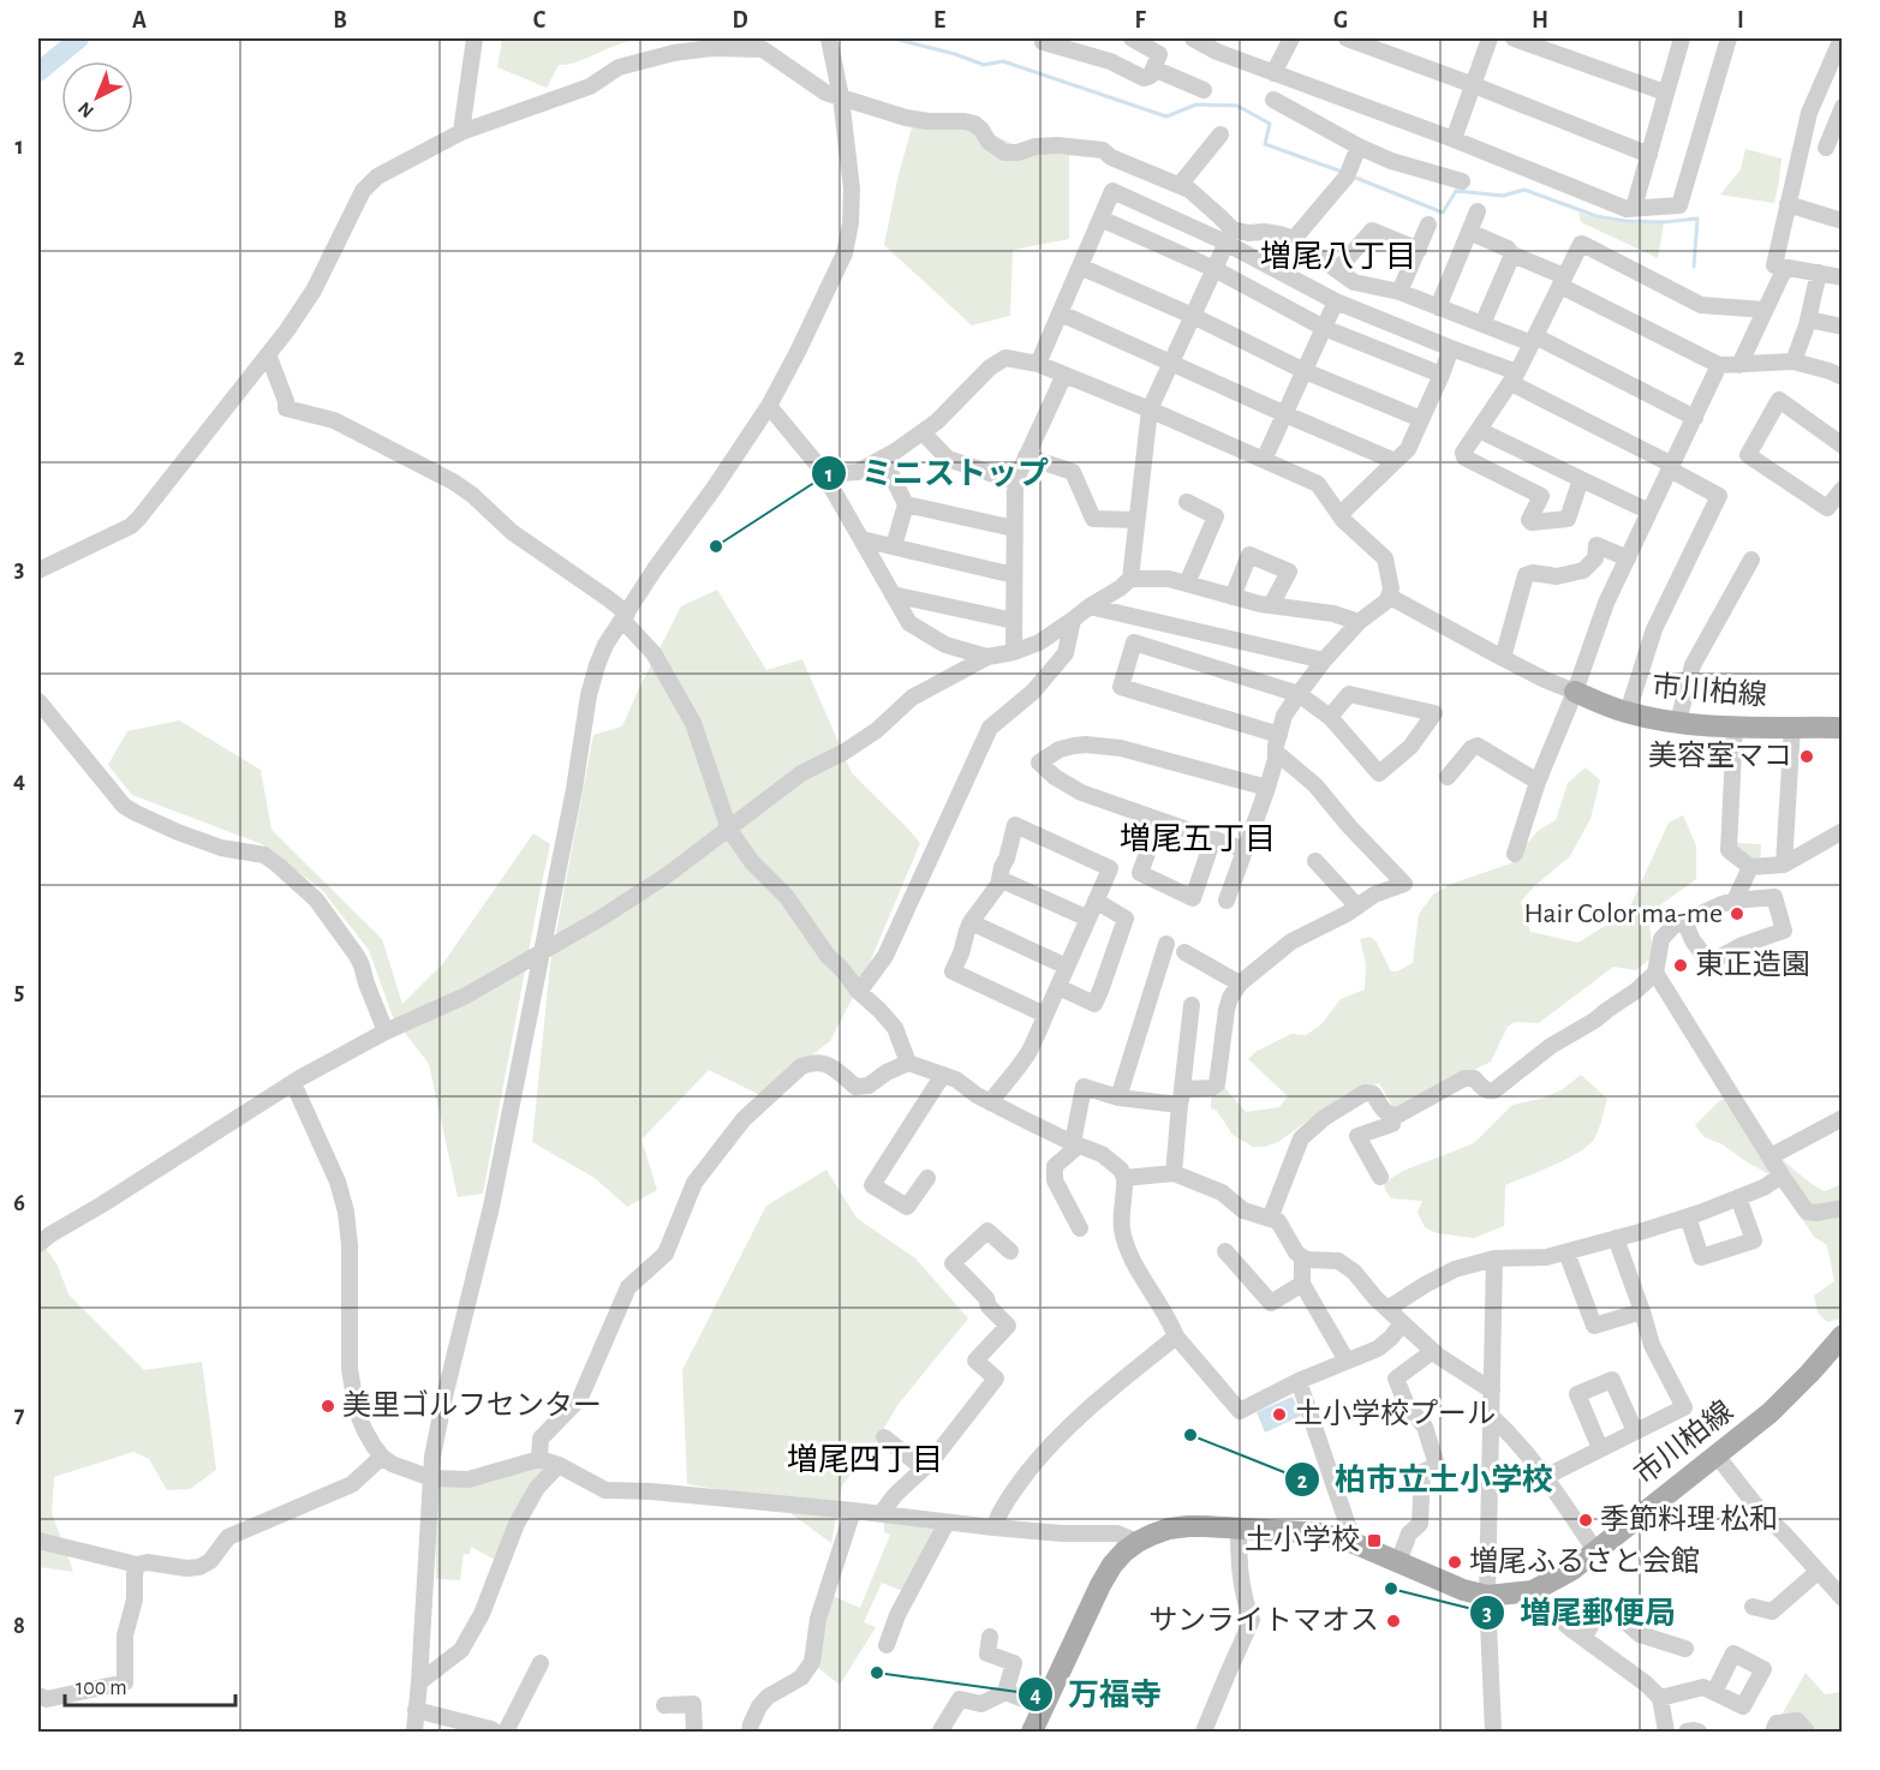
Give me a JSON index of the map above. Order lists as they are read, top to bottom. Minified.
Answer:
{"streets":{"main road":["市川柏線"]},"districts":["増尾八丁目","増尾五丁目","増尾四丁目"],"places":{"other":["ミニストップ","美容室マコ","Hair Color ma-me","東正造園","美里ゴルフセンター","土小学校プール","柏市立土小学校","季節料理 松和","増尾ふるさと会館","増尾郵便局","サンライトマオス","万福寺"],"transit":["土小学校"]},"scale_bar":"100 m","north":"bottom left","grid":{"columns":["A","B","C","D","E","F","G","H","I"],"rows":["1","2","3","4","5","6","7","8"]}}
